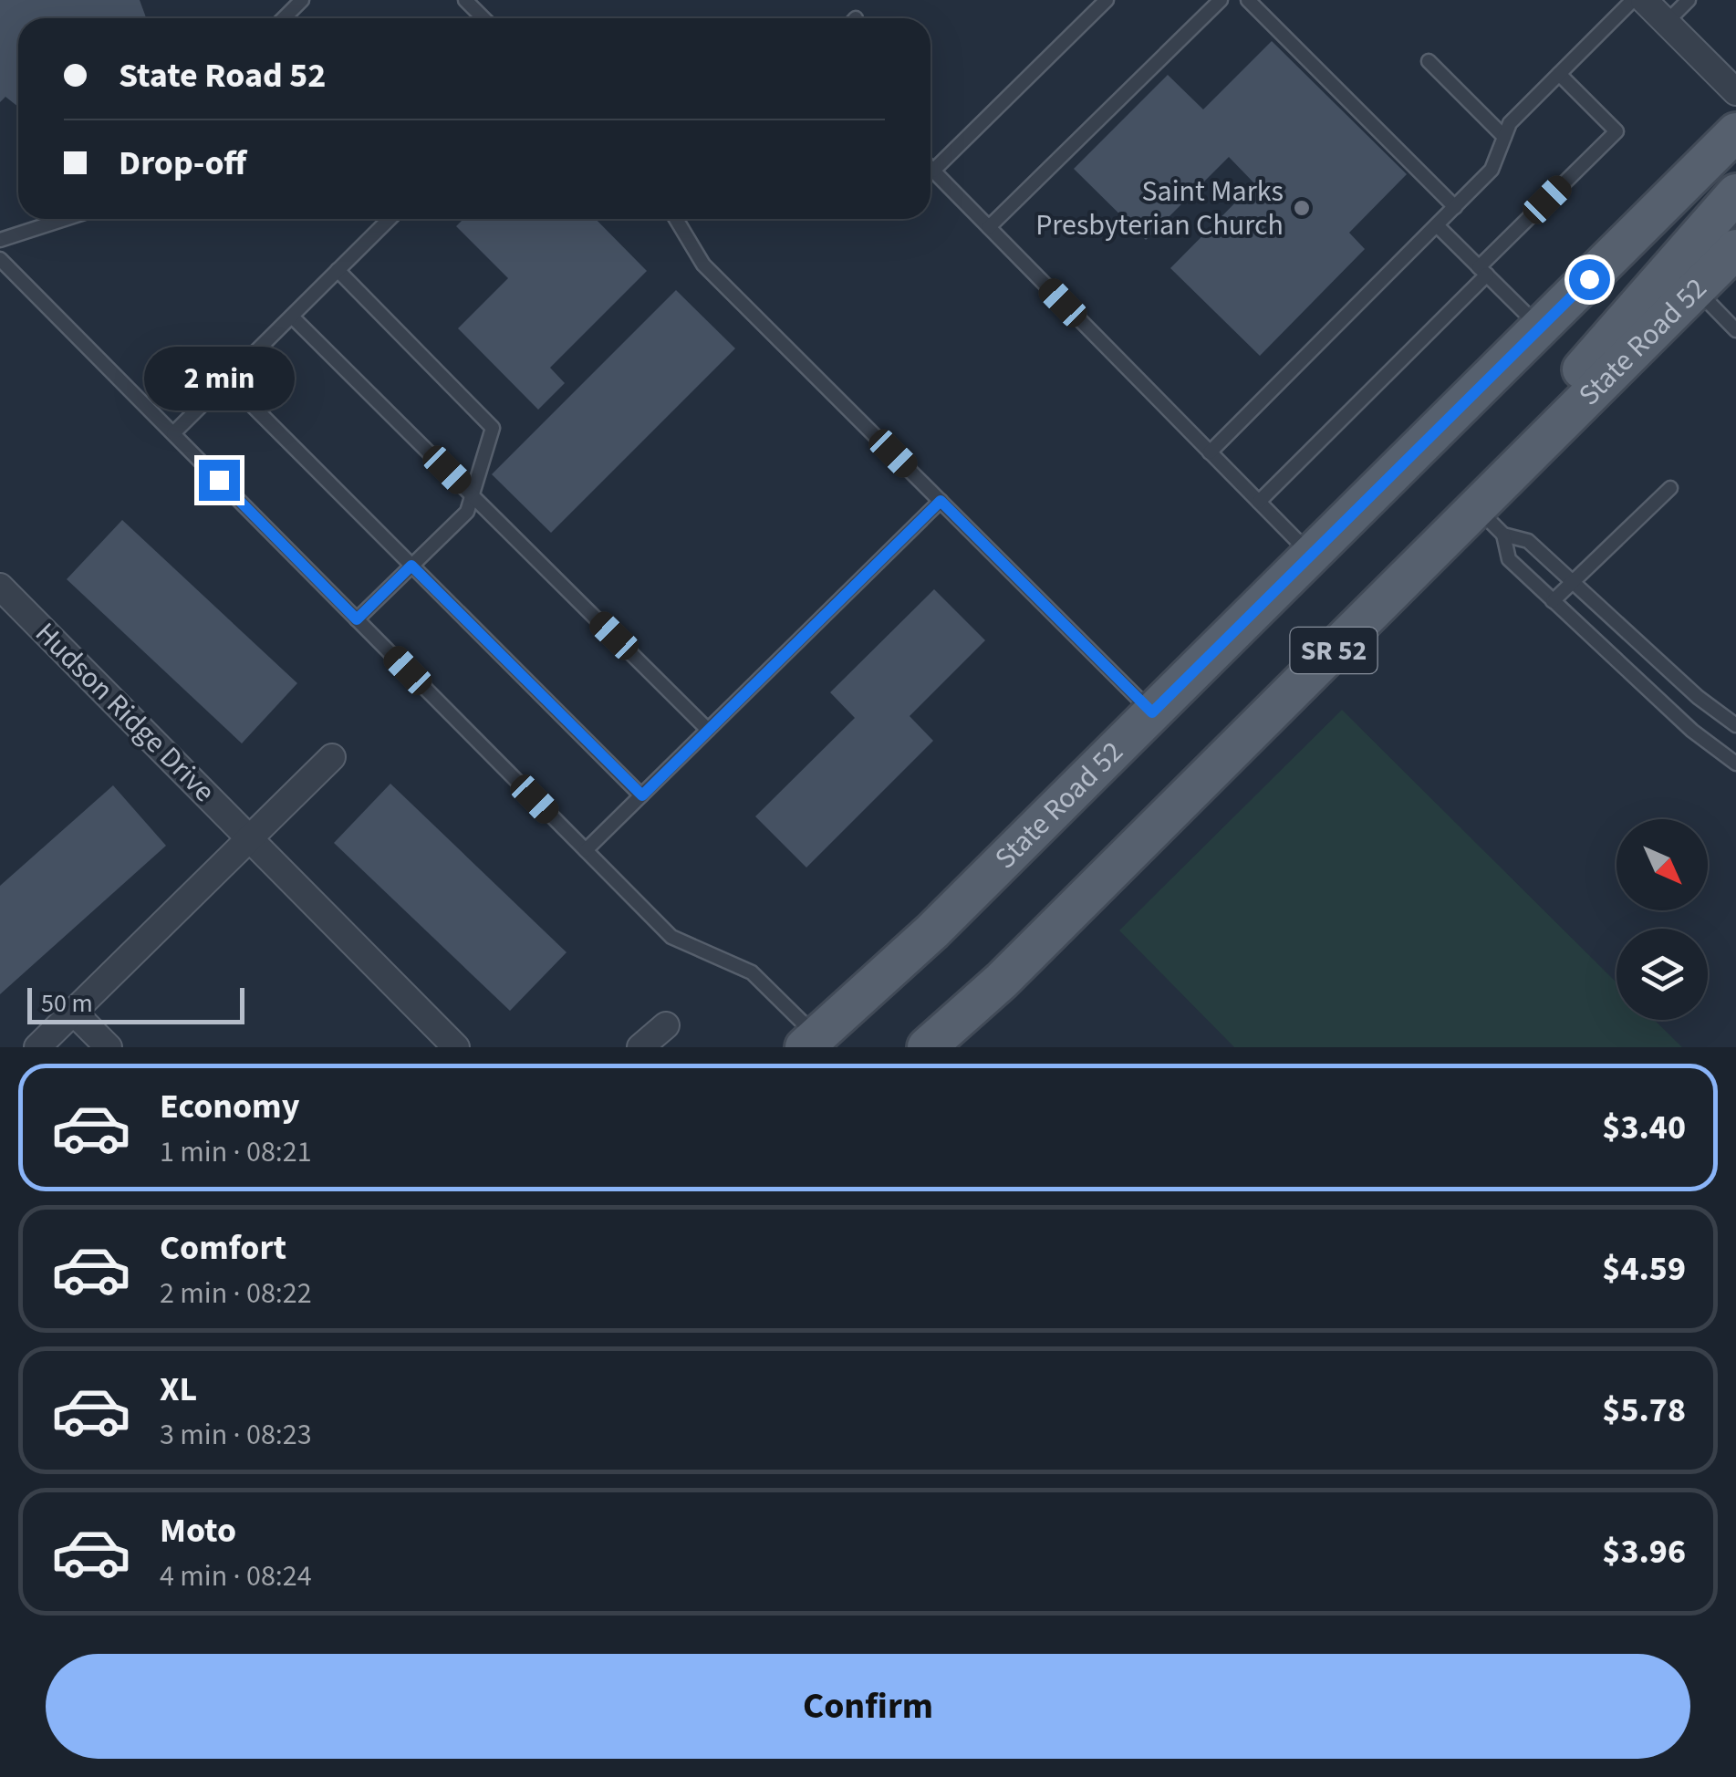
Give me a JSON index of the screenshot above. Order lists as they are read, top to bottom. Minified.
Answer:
{"streets":{"main road":["State Road 52","SR 52"],"street":["Hudson Ridge Drive"]},"places":["Saint Marks Presbyterian Church"],"scale_bar":"50 m","north":"bottom right","page":{"banner":["State Road 52","Drop-off"],"bubble":"2 min","scale":"50 m","list":[{"name":"Economy","note":"1 min · 08:21","value":"$3.40"},{"name":"Comfort","note":"2 min · 08:22","value":"$4.59"},{"name":"XL","note":"3 min · 08:23","value":"$5.78"},{"name":"Moto","note":"4 min · 08:24","value":"$3.96"}],"buttons":"Confirm"}}
